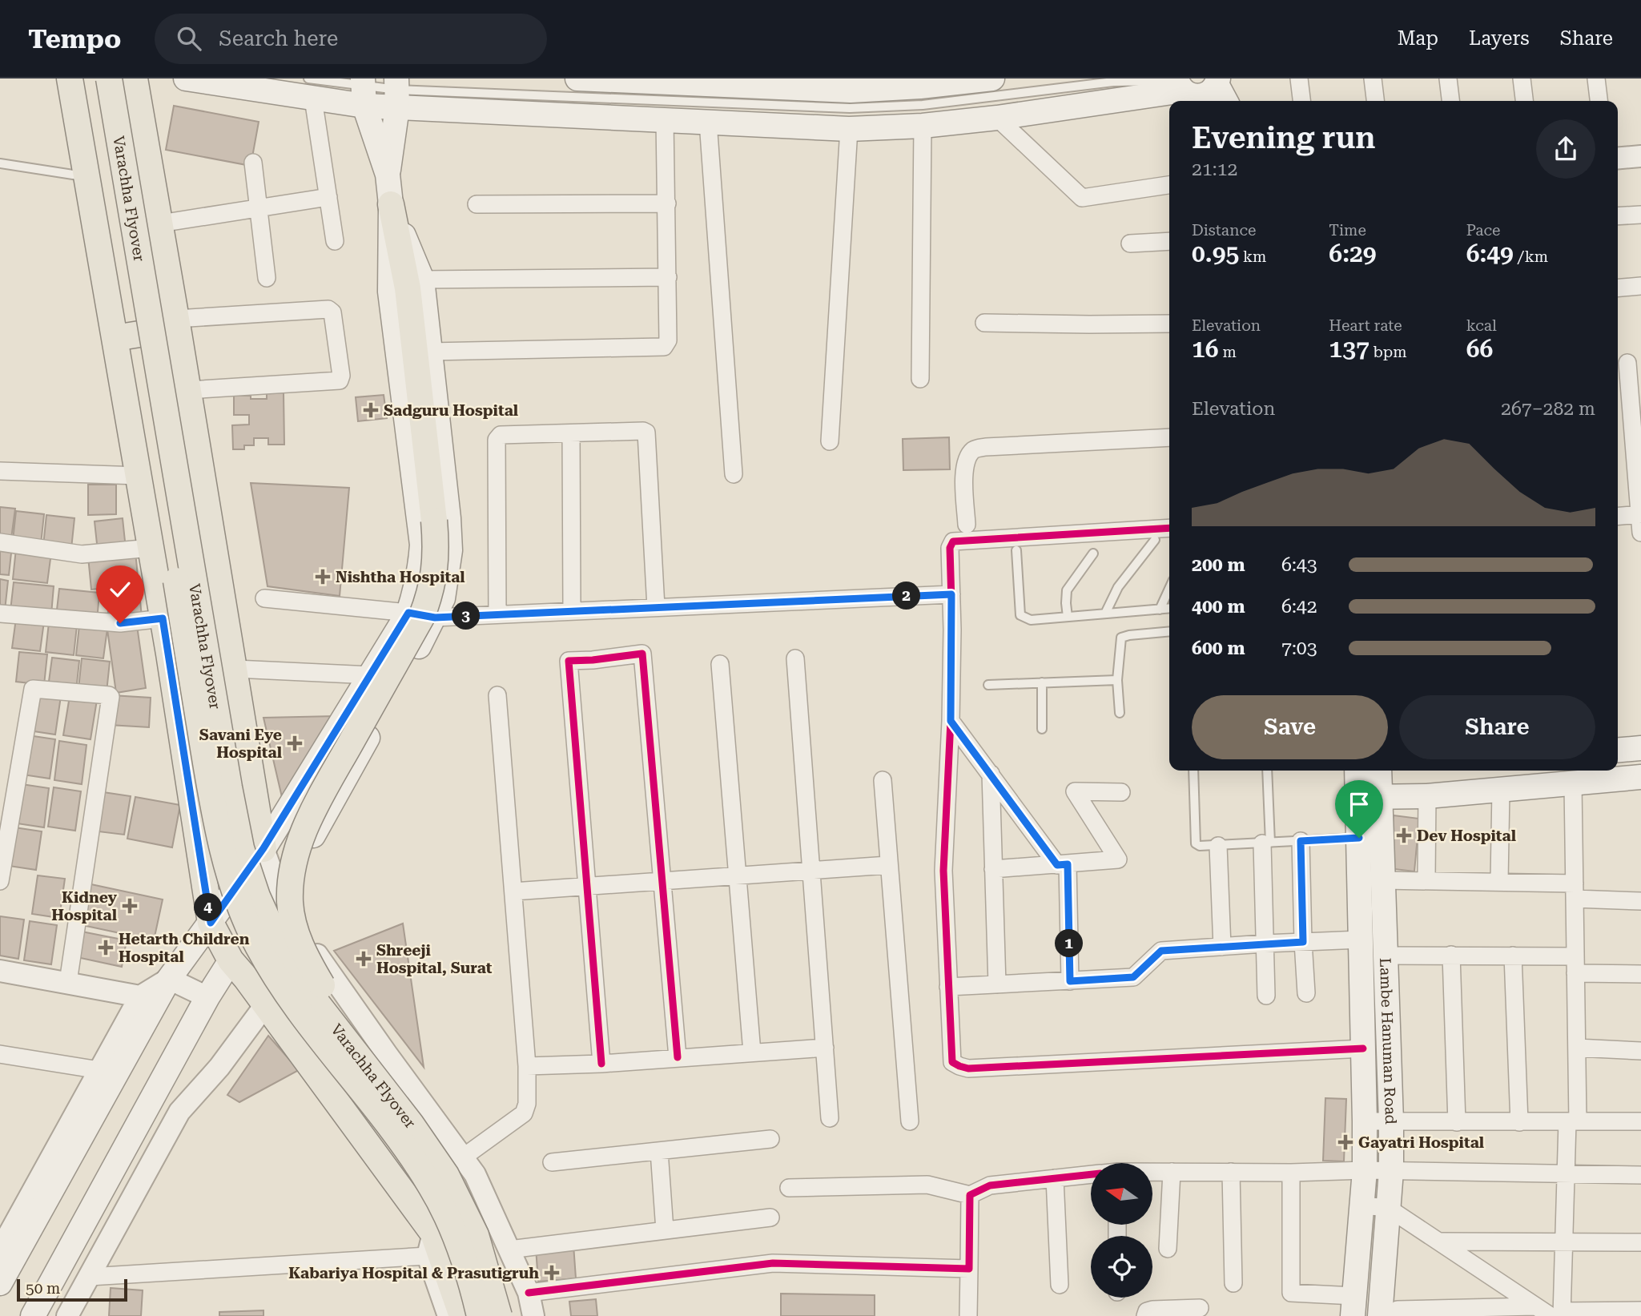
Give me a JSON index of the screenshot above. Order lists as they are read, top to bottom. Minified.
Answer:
{"streets":{"main road":["Varachha Flyover","Lambe Hanuman Road"]},"places":{"health":["Sadguru Hospital","Nishtha Hospital","Savani Eye Hospital","Dev Hospital","Kidney Hospital","Hetarth Children Hospital","Shreeji Hospital, Surat","Gayatri Hospital","Kabariya Hospital & Prasutigruh"]},"scale_bar":"50 m","north":"left","page":{"header":"Tempo","search":"Search here","nav":["Map","Layers","Share"],"heading":["Evening run","21:12"],"stats":[["Distance","0.95 km"],["Time","6:29"],["Pace","6:49 /km"],["Elevation","16 m"],["Heart rate","137 bpm"],["kcal","66"]],"chart":["Elevation","267–282 m"],"list":[{"name":"200 m","note":"6:43"},{"name":"400 m","note":"6:42"},{"name":"600 m","note":"7:03"}],"pins":["2","3","4","1"],"buttons":["Save","Share"],"scale":"50 m"}}
